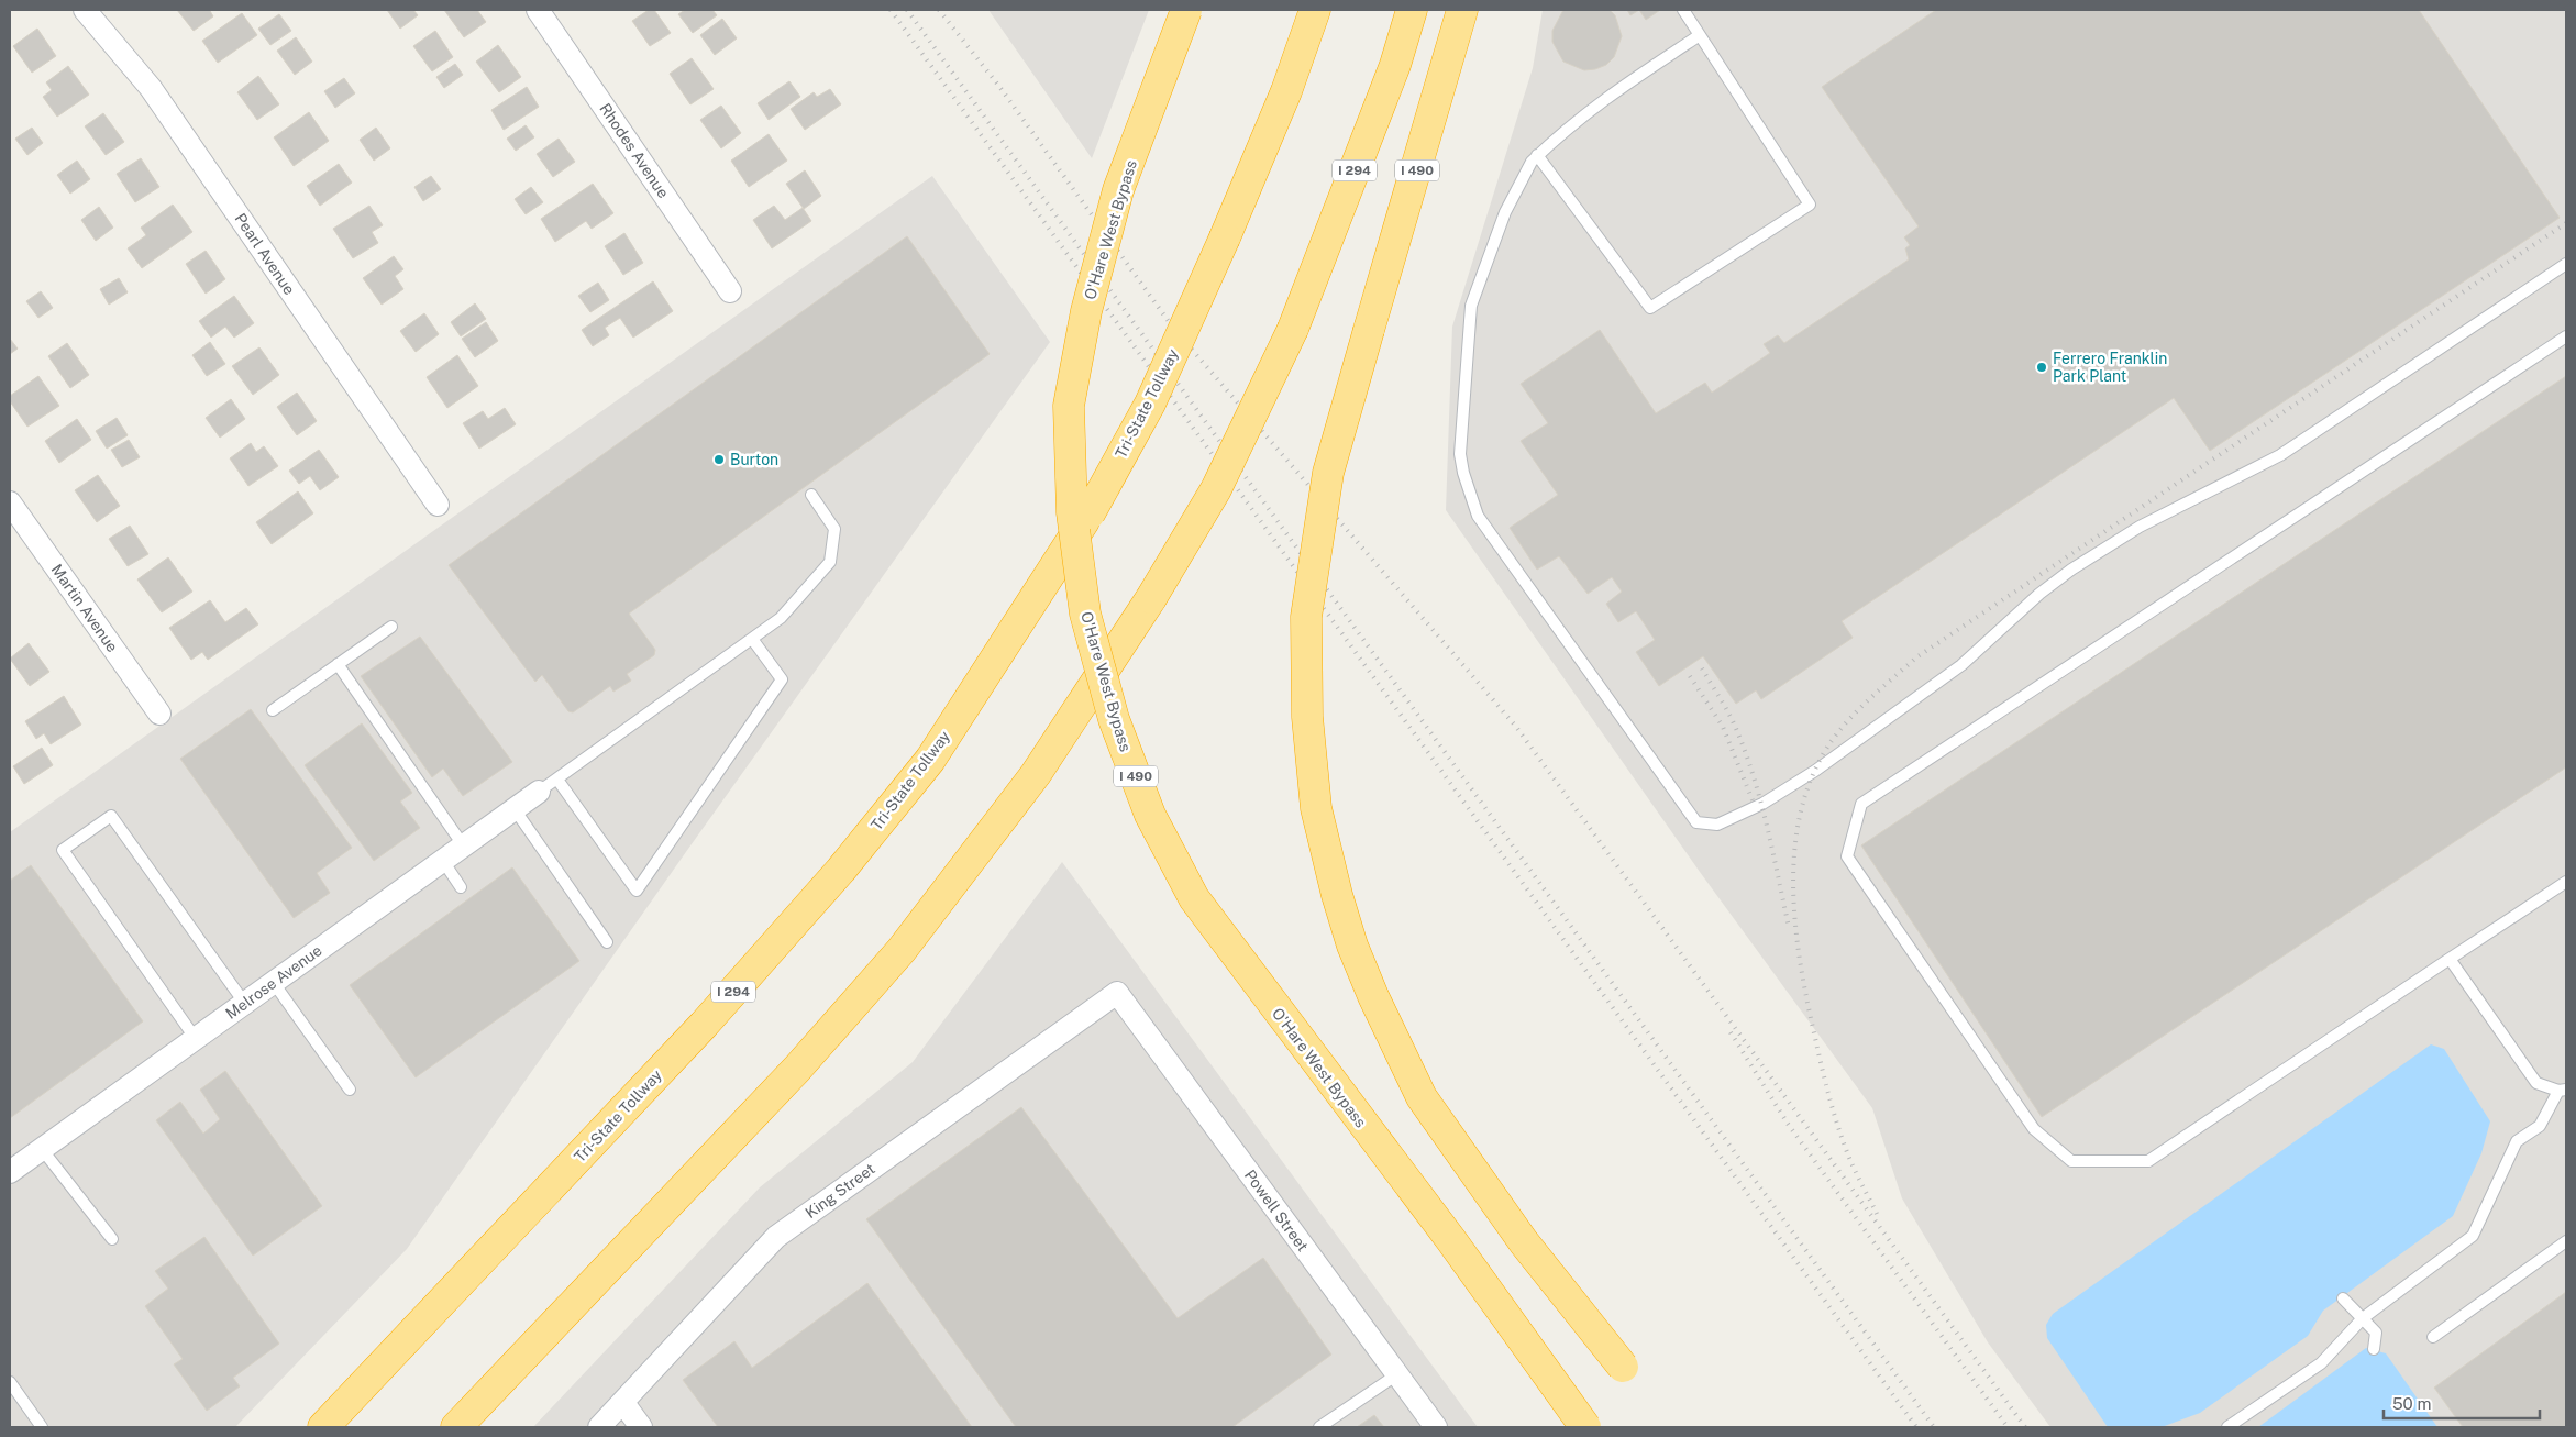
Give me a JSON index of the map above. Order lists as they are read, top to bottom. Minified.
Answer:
{"streets":{"highway":["I 294","I 490","O'Hare West Bypass","Tri-State Tollway"],"street":["Rhodes Avenue","Pearl Avenue","Martin Avenue","Melrose Avenue","King Street","Powell Street"]},"crossings":[["King Street","Powell Street"]],"places":["Ferrero Franklin Park Plant","Burton"],"scale_bar":"50 m"}
